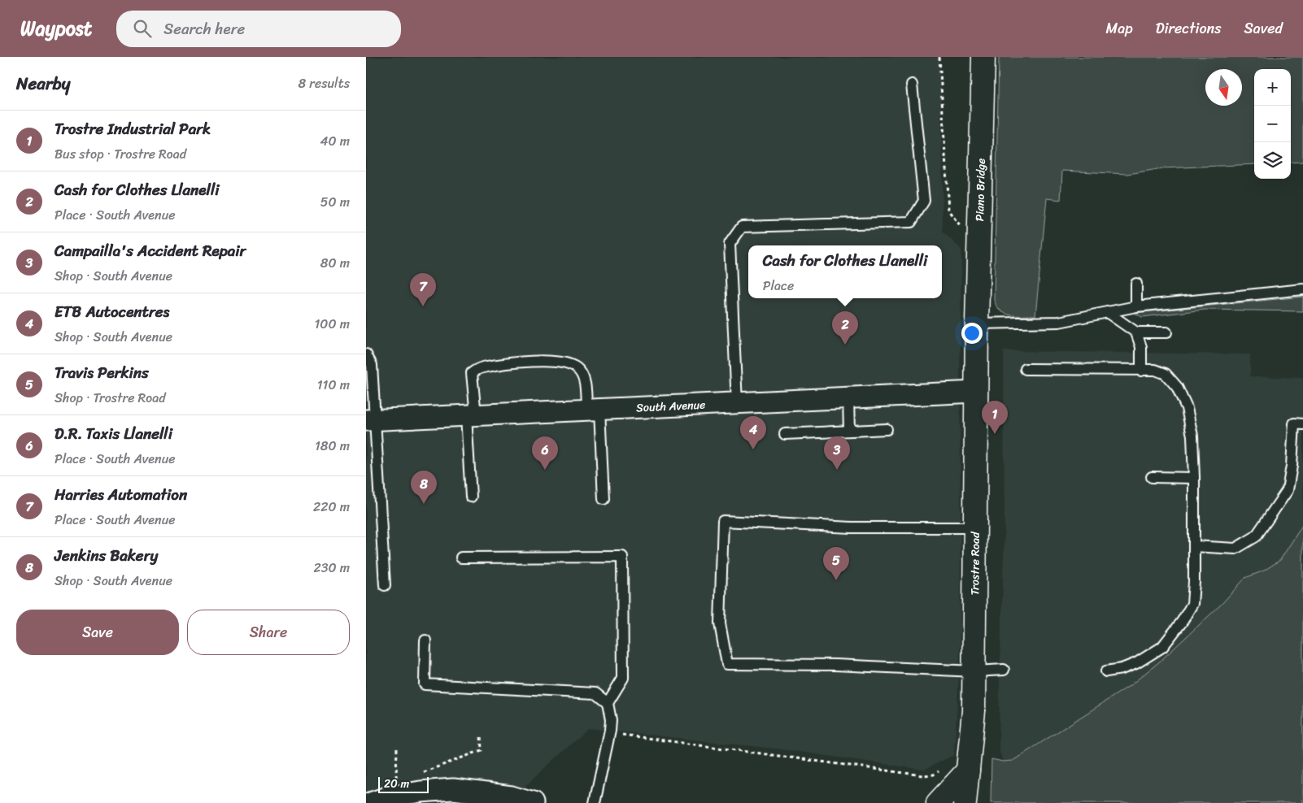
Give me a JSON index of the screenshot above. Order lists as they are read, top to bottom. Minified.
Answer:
{"streets":{"main road":["Piano Bridge","Trostre Road"],"street":["South Avenue"]},"crossings":[["Piano Bridge","Trostre Road"],["South Avenue","Trostre Road"]],"scale_bar":"20 m","north":"bottom","page":{"header":"Waypost","search":"Search here","nav":["Map","Directions","Saved"],"heading":["Nearby","8 results"],"map_buttons":["+","−"],"list":[{"mark":"1","name":"Trostre Industrial Park","note":"Bus stop · Trostre Road","value":"40 m"},{"mark":"2","name":"Cash for Clothes Llanelli","note":"Place · South Avenue","value":"50 m"},{"mark":"3","name":"Campailla's Accident Repair","note":"Shop · South Avenue","value":"80 m"},{"mark":"4","name":"ETB Autocentres","note":"Shop · South Avenue","value":"100 m"},{"mark":"5","name":"Travis Perkins","note":"Shop · Trostre Road","value":"110 m"},{"mark":"6","name":"D.R. Taxis Llanelli","note":"Place · South Avenue","value":"180 m"},{"mark":"7","name":"Harries Automation","note":"Place · South Avenue","value":"220 m"},{"mark":"8","name":"Jenkins Bakery","note":"Shop · South Avenue","value":"230 m"}],"popup":["Cash for Clothes Llanelli","Place"],"pins":["7","2","1","4","3","6","8","5"],"buttons":["Save","Share"],"scale":"20 m"}}
